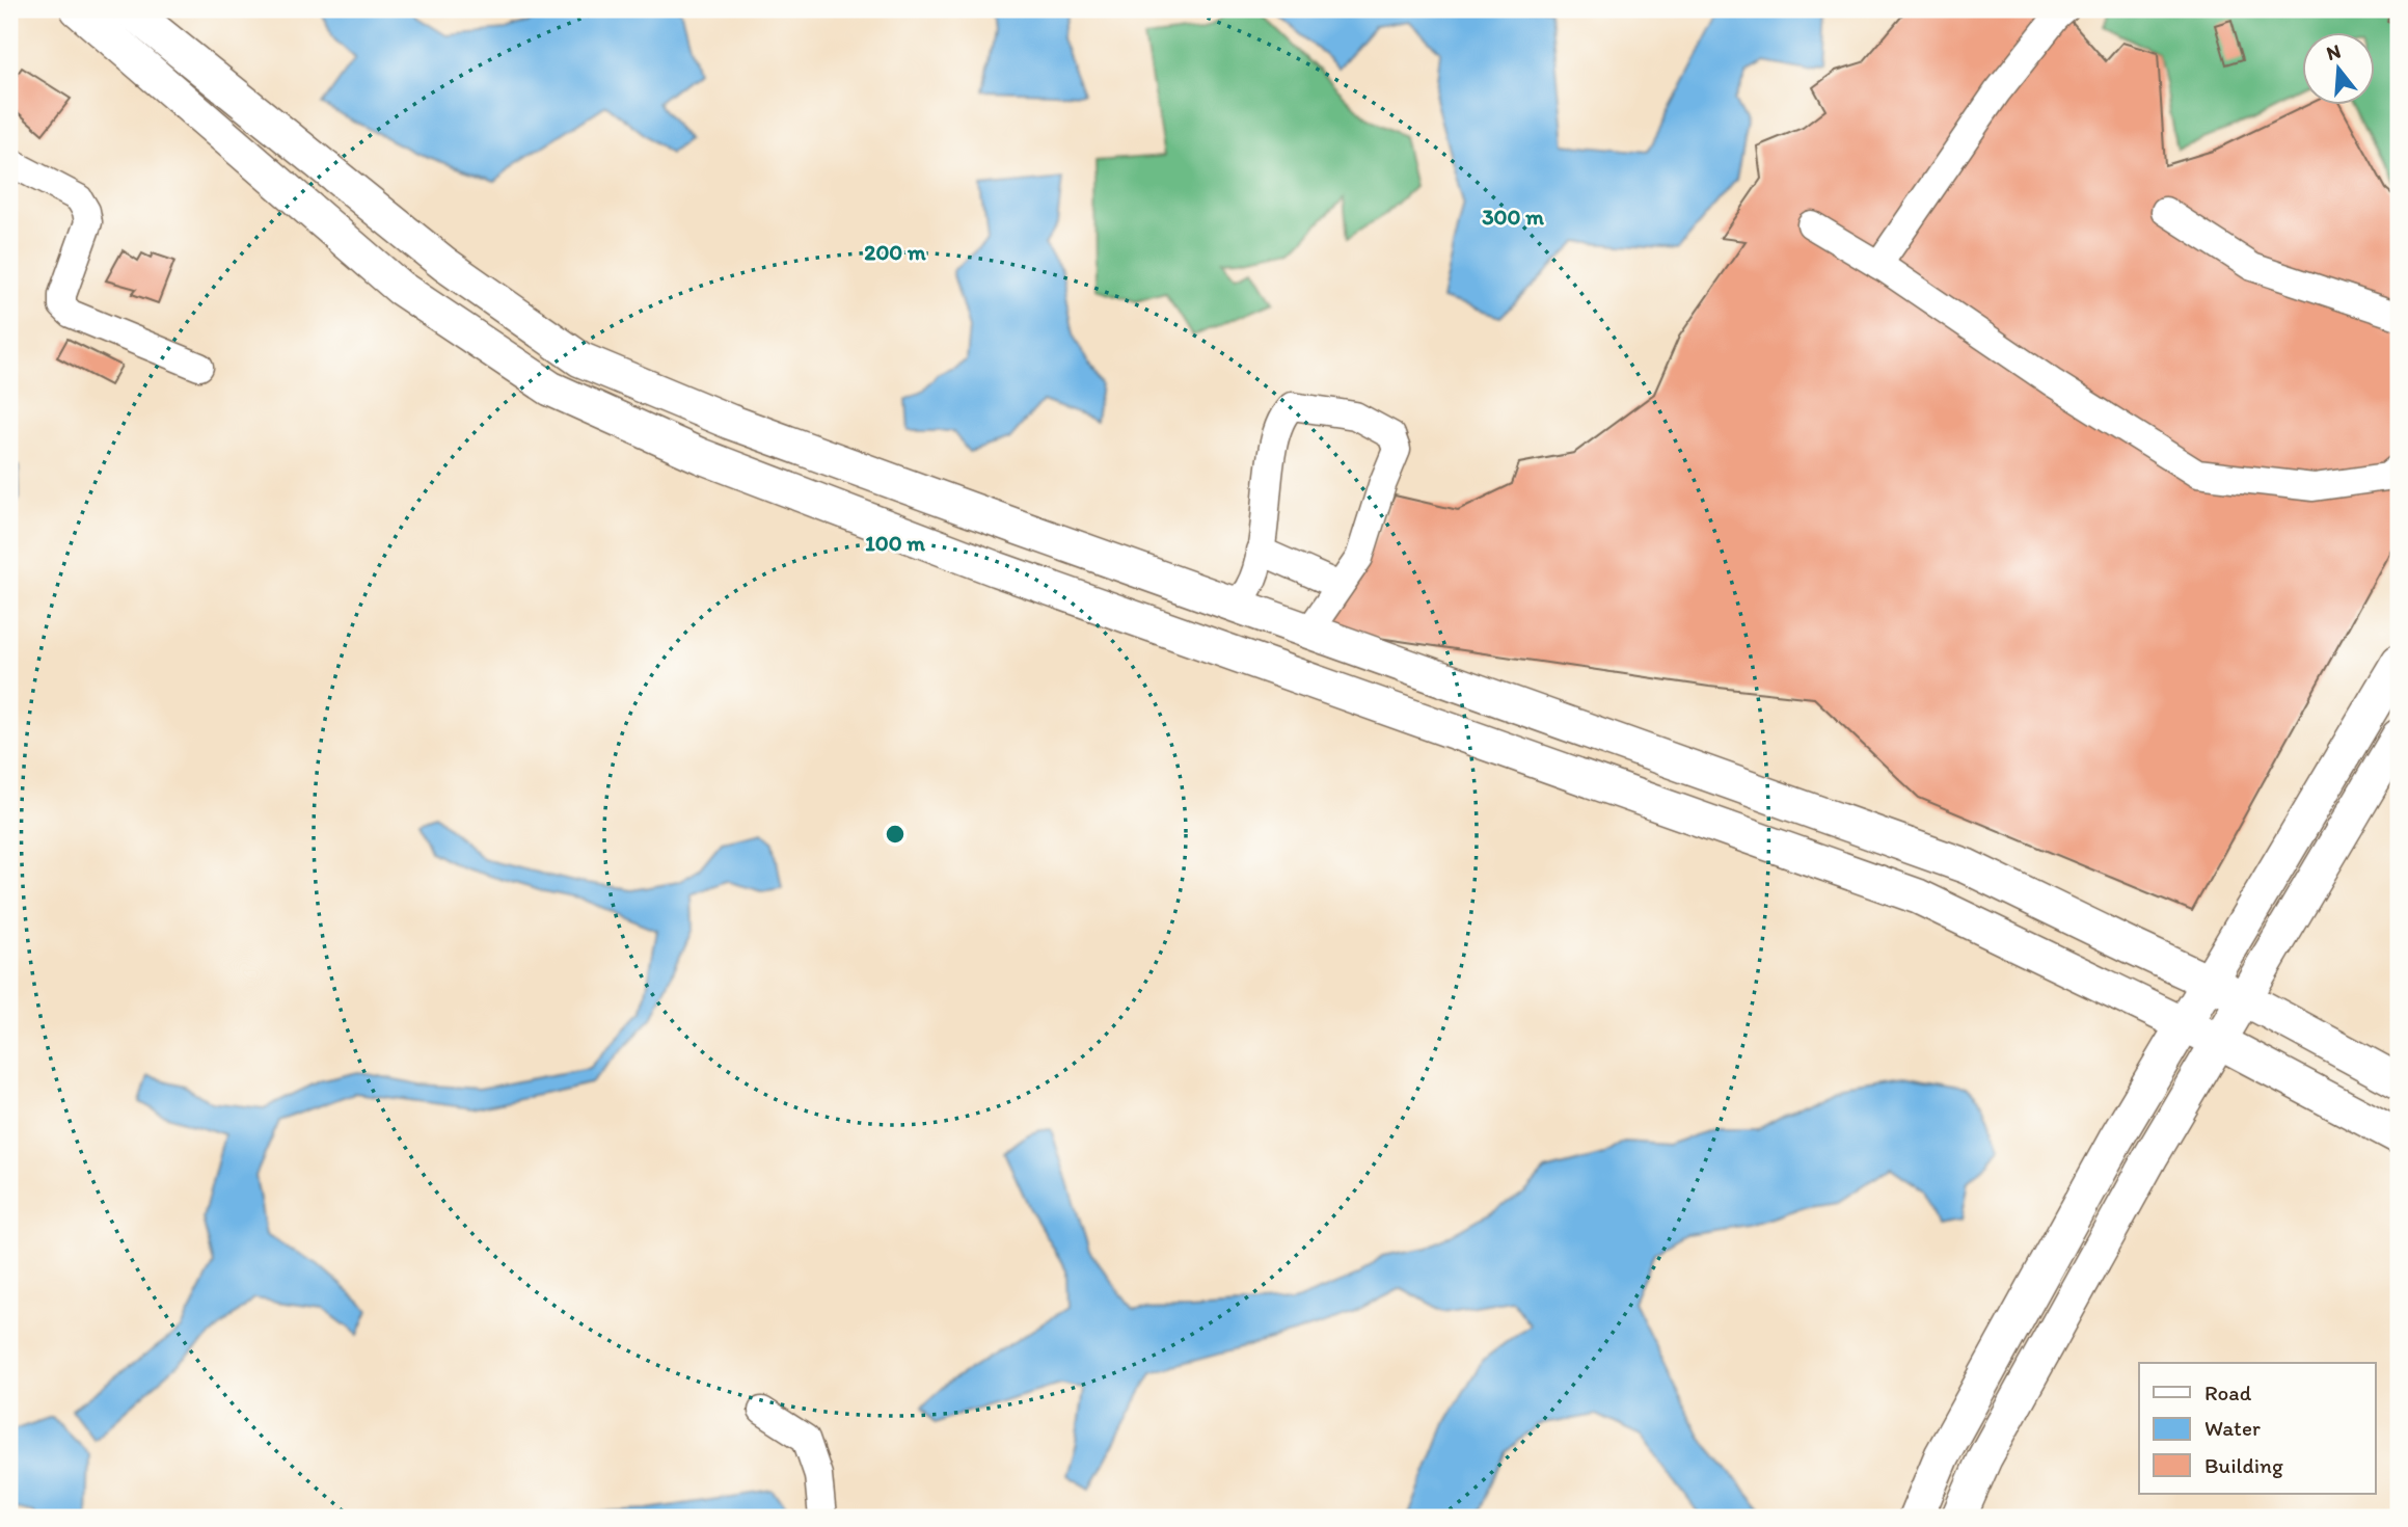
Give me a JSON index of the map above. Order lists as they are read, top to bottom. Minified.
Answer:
{"legend":["Road","Water","Building"],"north":"top","rings":["300 m","200 m","100 m"]}
